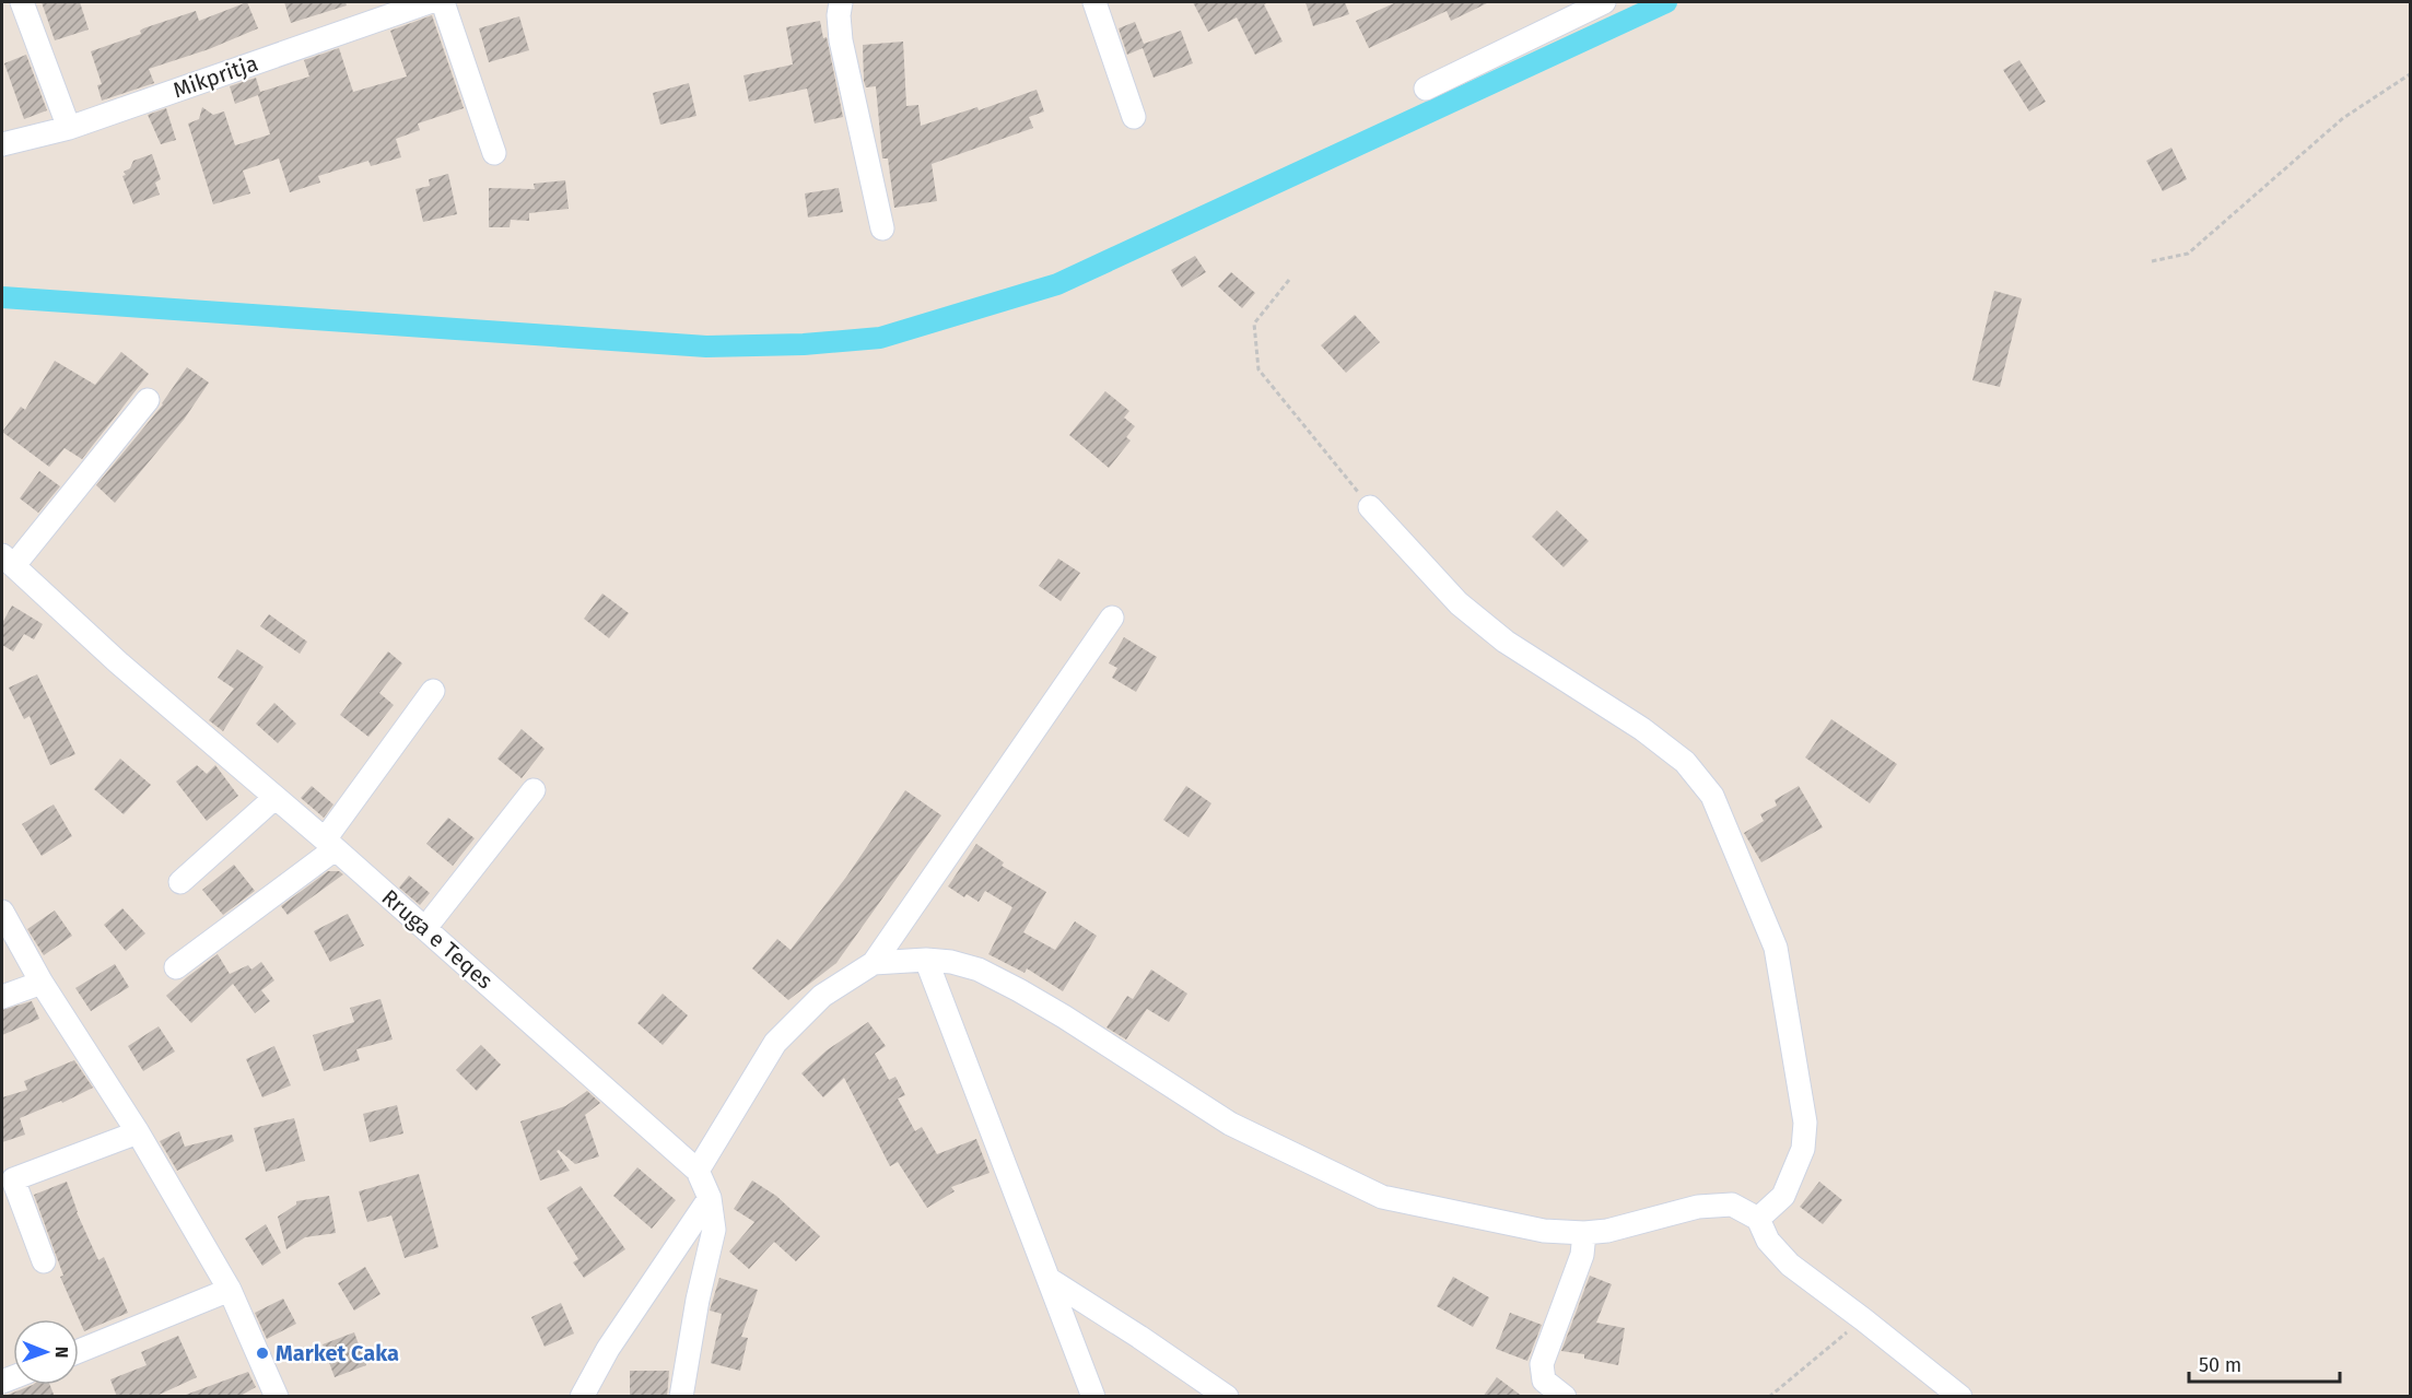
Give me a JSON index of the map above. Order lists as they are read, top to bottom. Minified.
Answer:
{"streets":{"street":["Mikpritja","Rruga e Teqes"]},"places":["Market Caka"],"scale_bar":"50 m","north":"right"}
